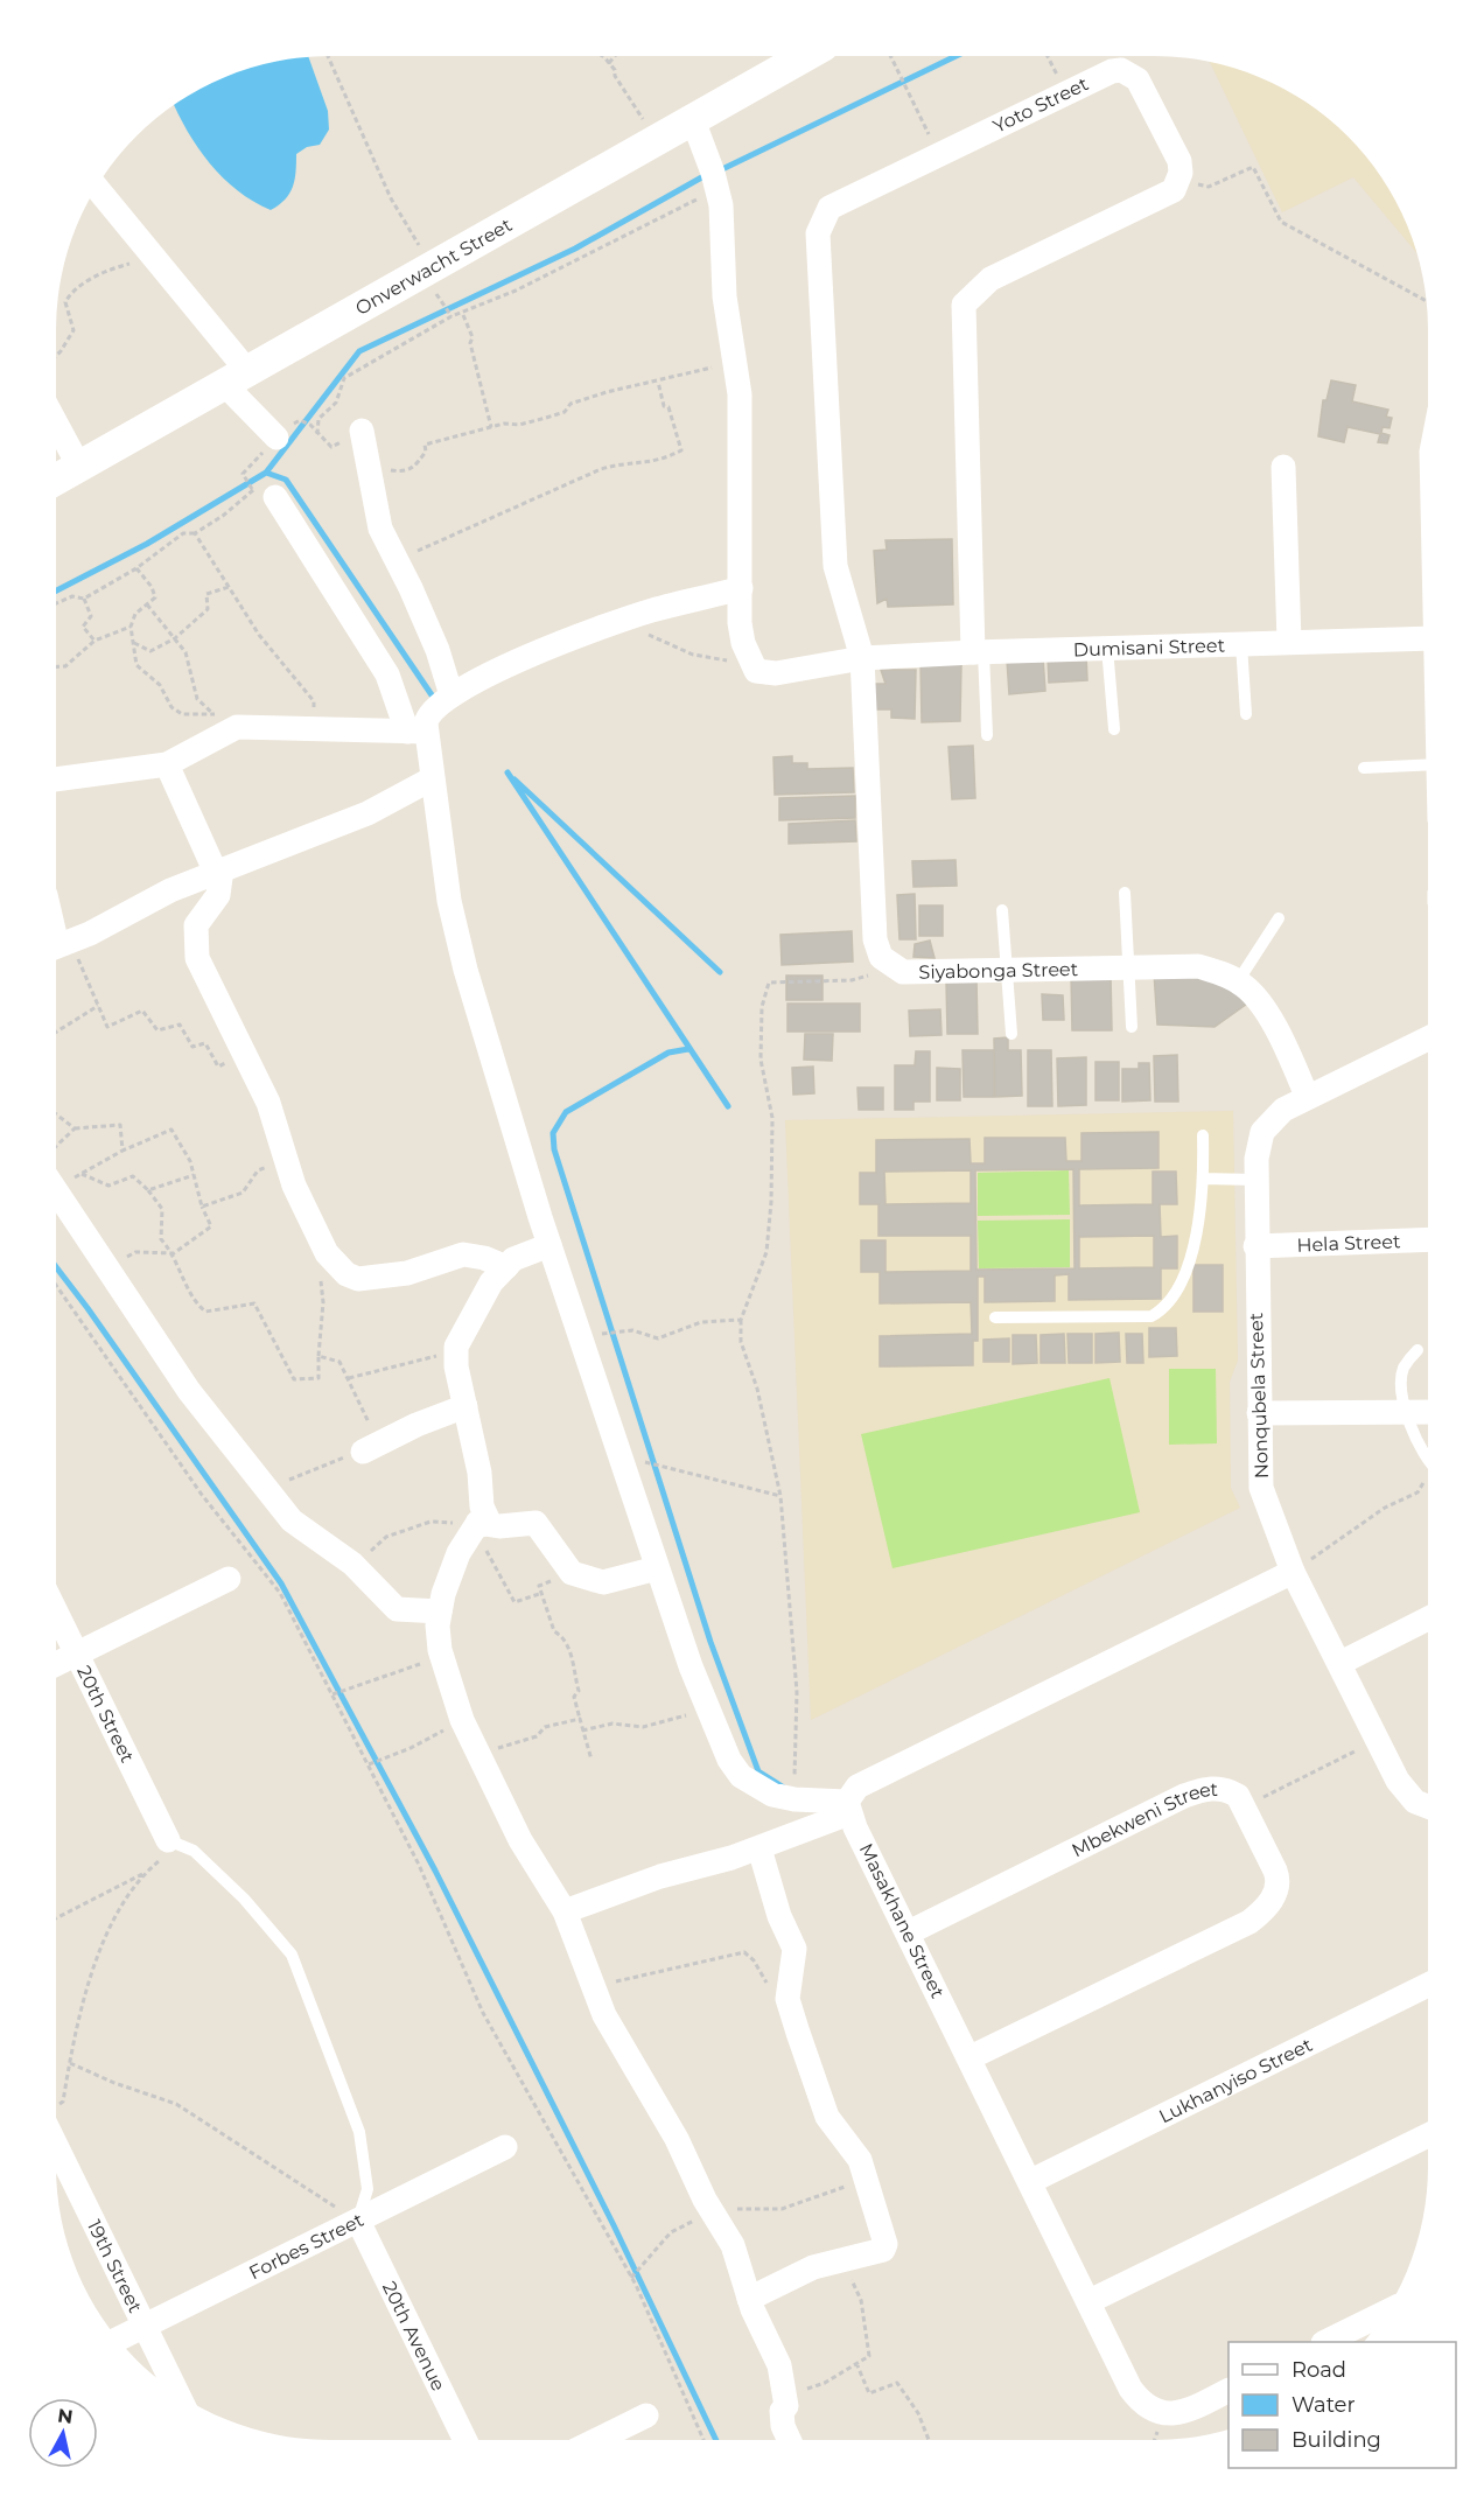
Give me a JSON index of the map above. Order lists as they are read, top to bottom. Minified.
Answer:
{"streets":{"street":["Yoto Street","Onverwacht Street","Dumisani Street","Siyabonga Street","Hela Street","Nonqubela Street","20th Street","Mbekweni Street","Masakhane Street","Lukhanyiso Street","Forbes Street","19th Street","20th Avenue"]},"crossings":[["Yoto Street","Dumisani Street"],["Siyabonga Street","Nonqubela Street"],["Hela Street","Nonqubela Street"],["Mbekweni Street","Masakhane Street"],["Masakhane Street","Lukhanyiso Street"],["Forbes Street","19th Street"],["Forbes Street","20th Avenue"]],"legend":["Road","Water","Building"],"north":"top"}
